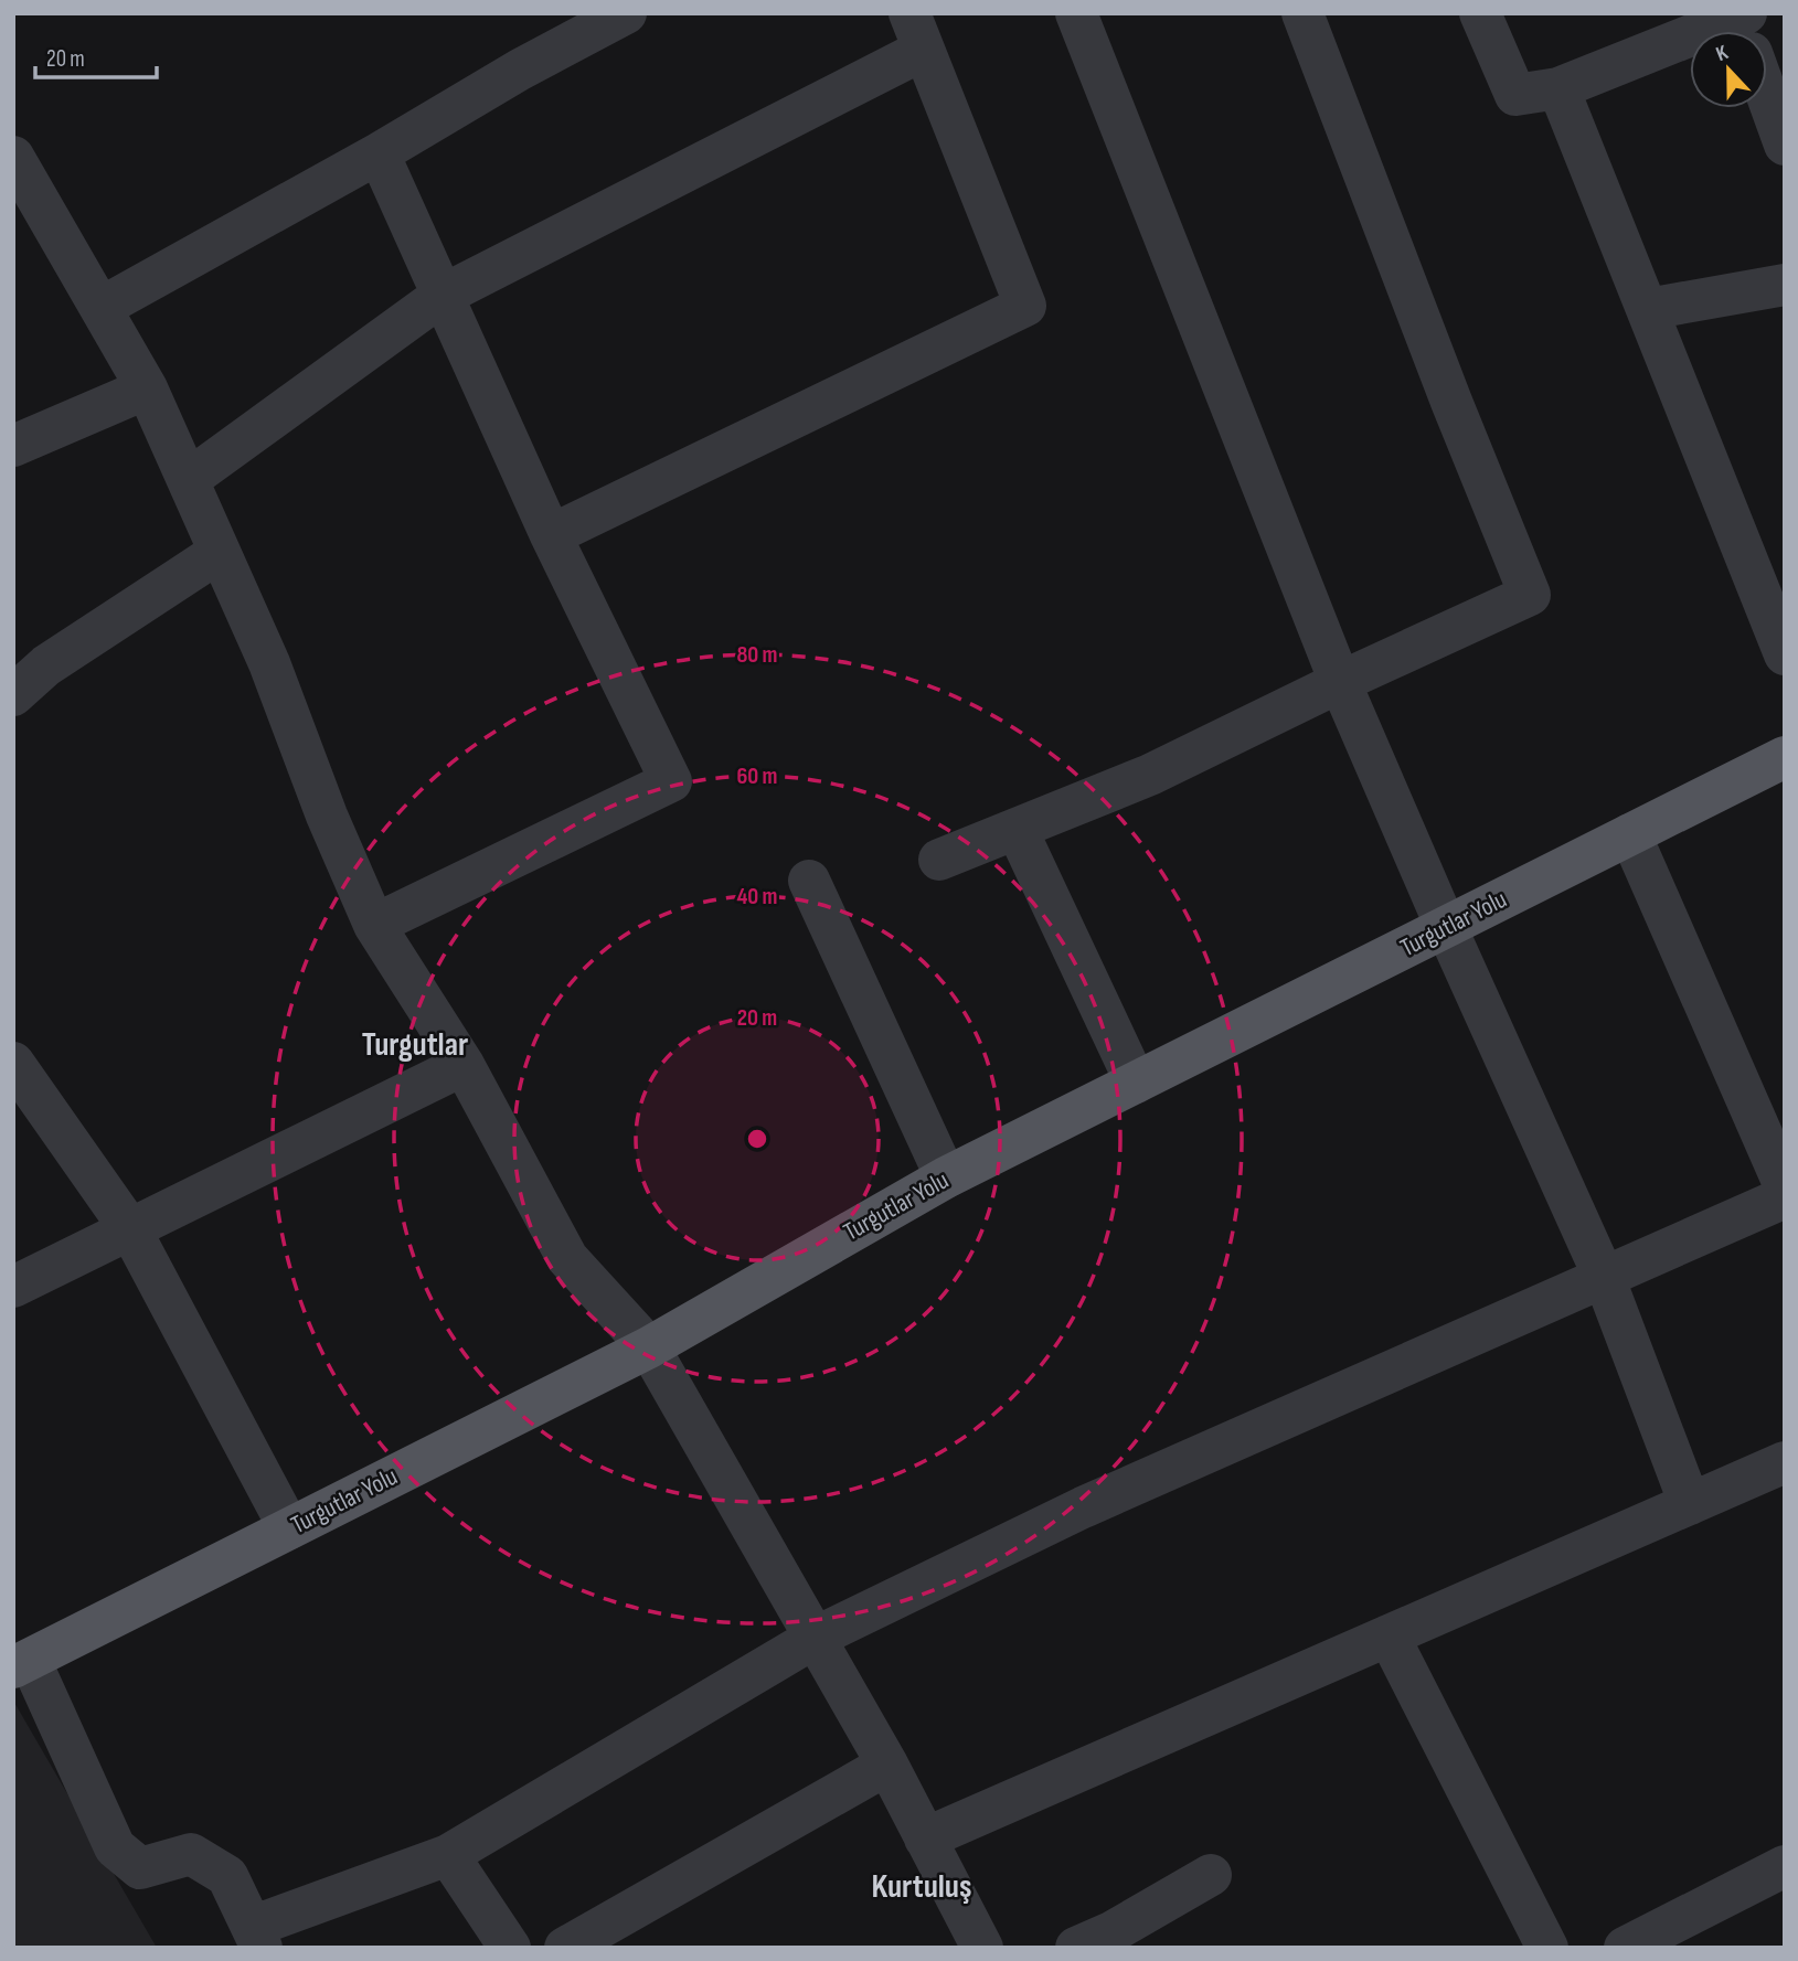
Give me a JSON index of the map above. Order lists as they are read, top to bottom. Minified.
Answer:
{"streets":{"main road":["Turgutlar Yolu"]},"districts":["Turgutlar","Kurtuluş"],"scale_bar":"20 m","north":"top","rings":["80 m","60 m","40 m","20 m"]}
